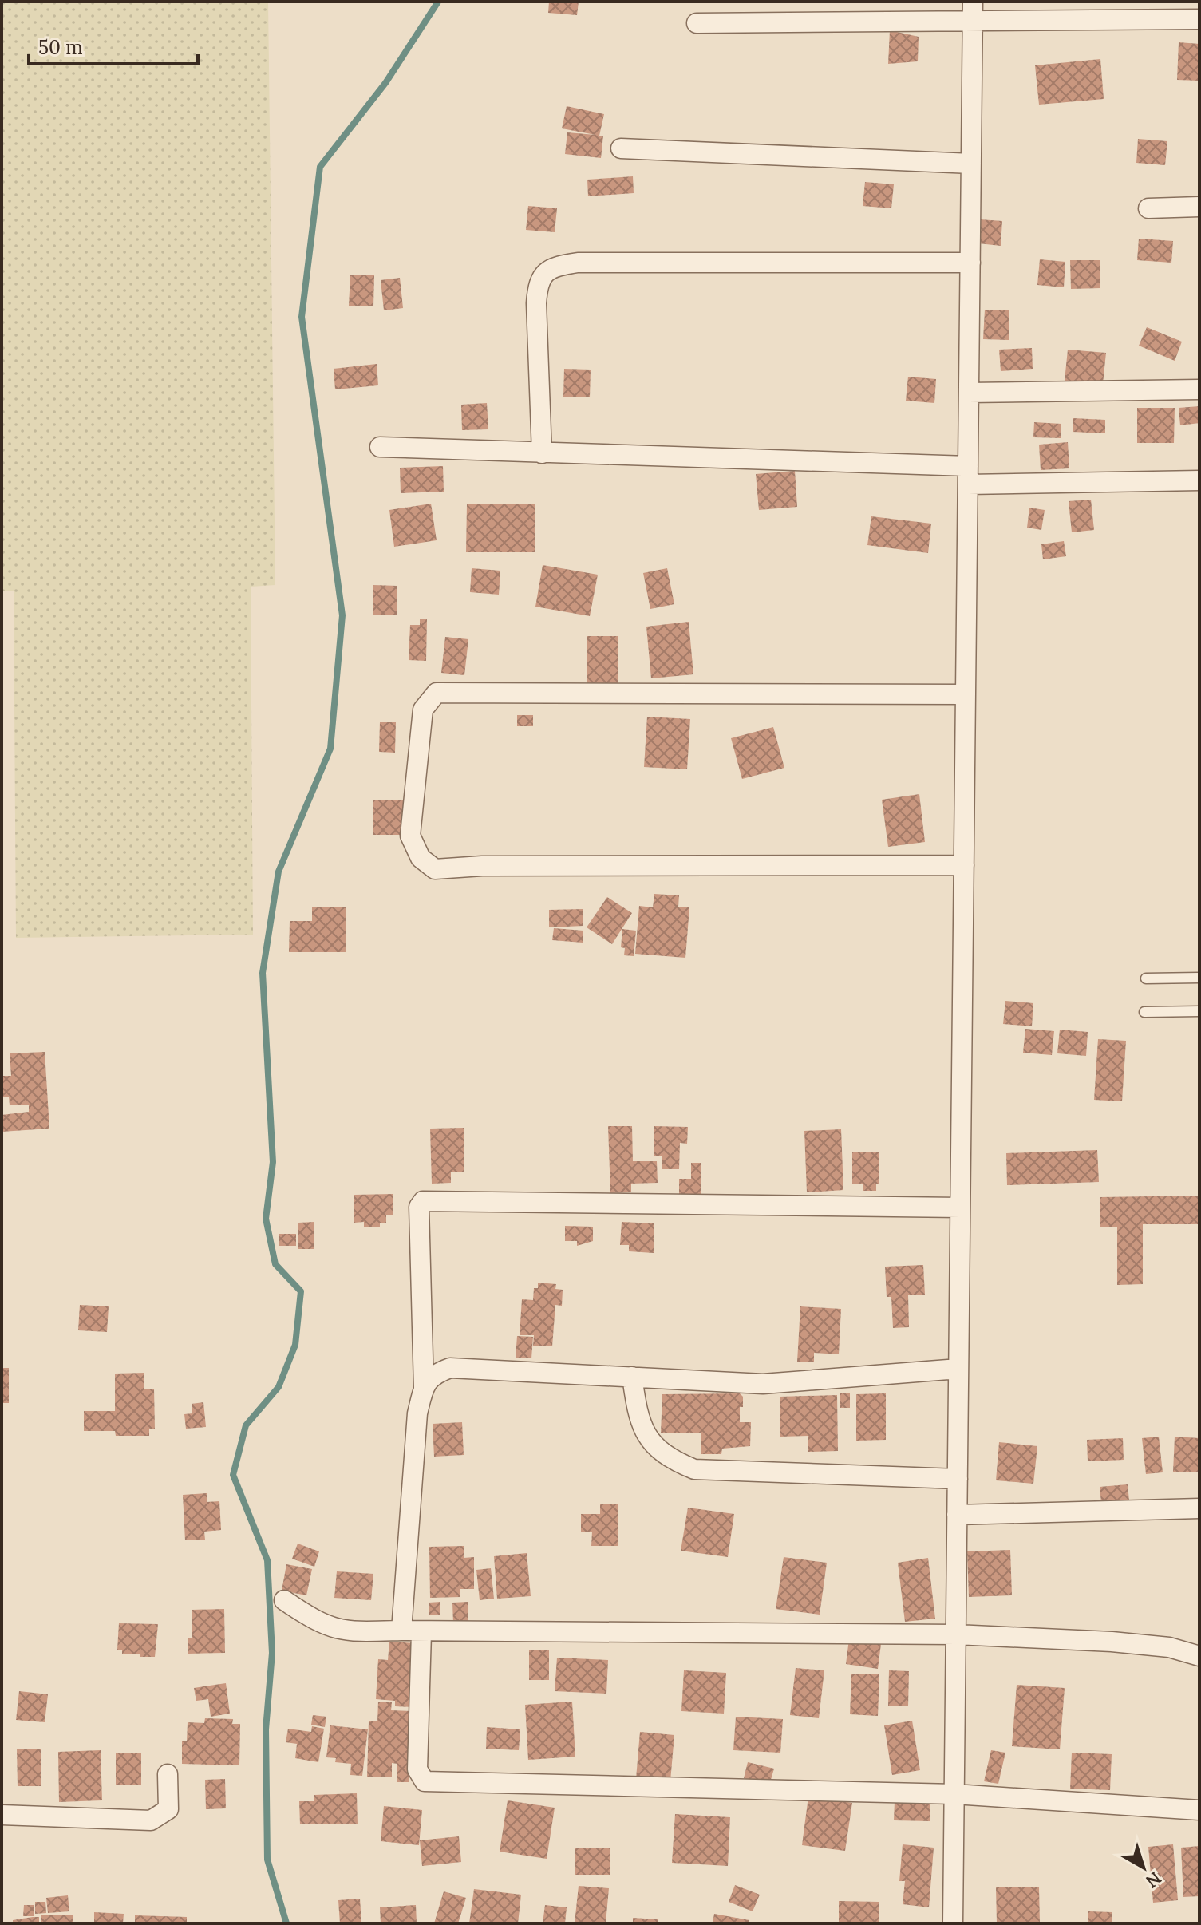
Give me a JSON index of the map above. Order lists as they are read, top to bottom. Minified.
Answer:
{"scale_bar":"50 m","north":"bottom right"}
